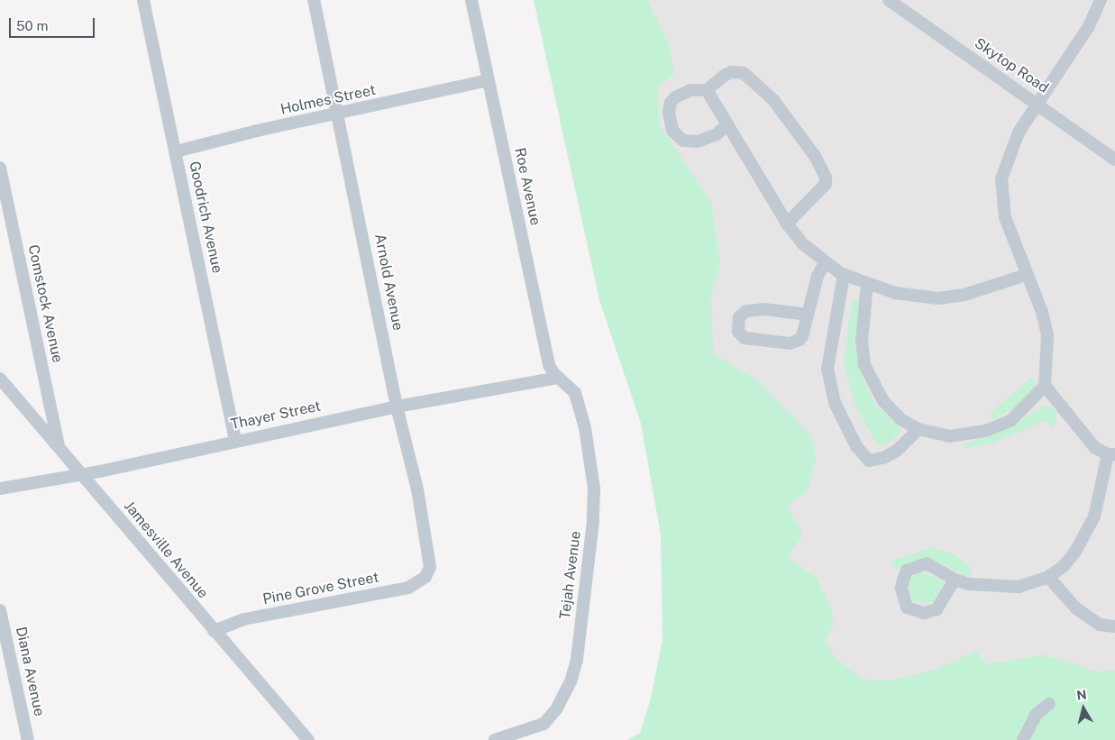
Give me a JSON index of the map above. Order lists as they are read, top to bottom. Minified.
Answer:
{"streets":{"street":["Skytop Road","Holmes Street","Roe Avenue","Goodrich Avenue","Arnold Avenue","Comstock Avenue","Thayer Street","Jamesville Avenue","Tejah Avenue","Pine Grove Street","Diana Avenue"]},"crossings":[["Holmes Street","Roe Avenue"],["Holmes Street","Goodrich Avenue"],["Holmes Street","Arnold Avenue"],["Roe Avenue","Thayer Street"],["Roe Avenue","Tejah Avenue"],["Goodrich Avenue","Thayer Street"],["Arnold Avenue","Thayer Street"],["Arnold Avenue","Pine Grove Street"],["Comstock Avenue","Jamesville Avenue"],["Thayer Street","Jamesville Avenue"],["Thayer Street","Tejah Avenue"],["Jamesville Avenue","Pine Grove Street"]],"scale_bar":"50 m","north":"top"}
